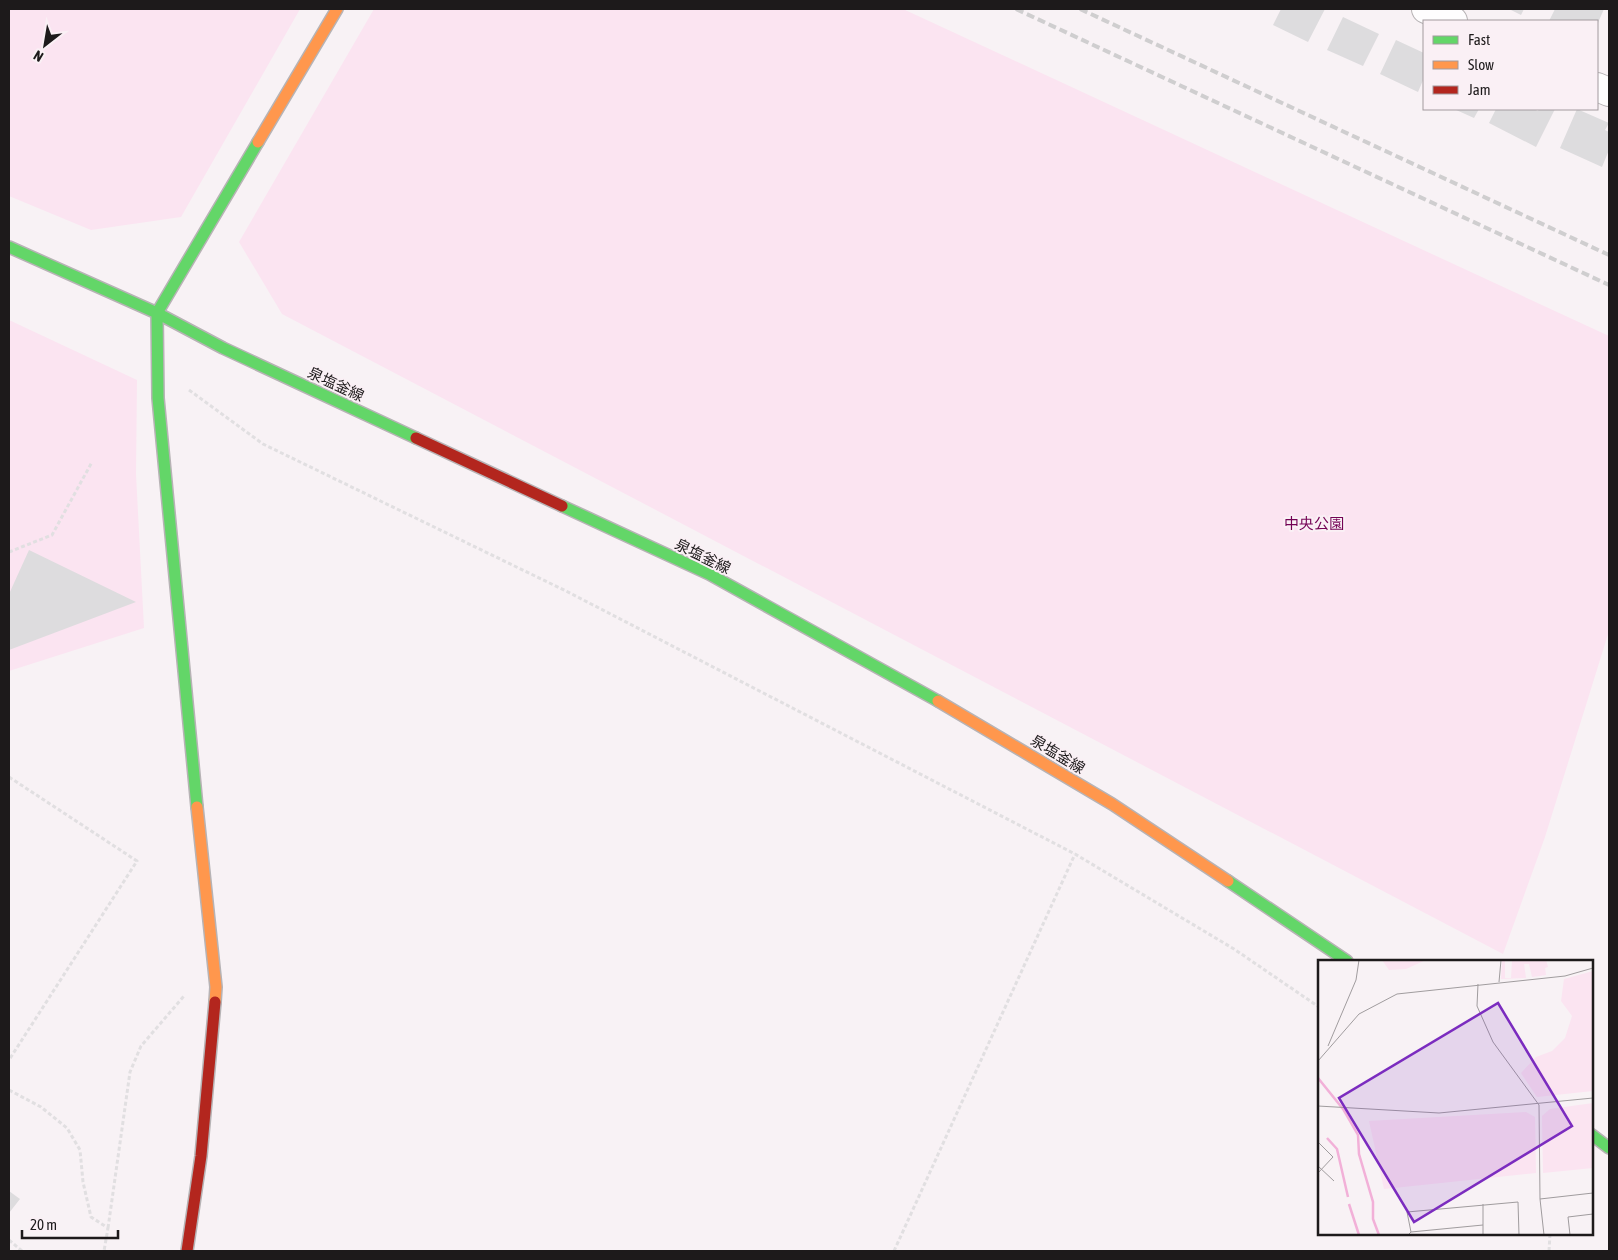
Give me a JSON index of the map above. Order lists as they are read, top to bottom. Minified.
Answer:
{"streets":{"main road":["泉塩釜線"]},"parks":["中央公園"],"legend":["Fast","Slow","Jam"],"scale_bar":"20 m","north":"bottom left"}
